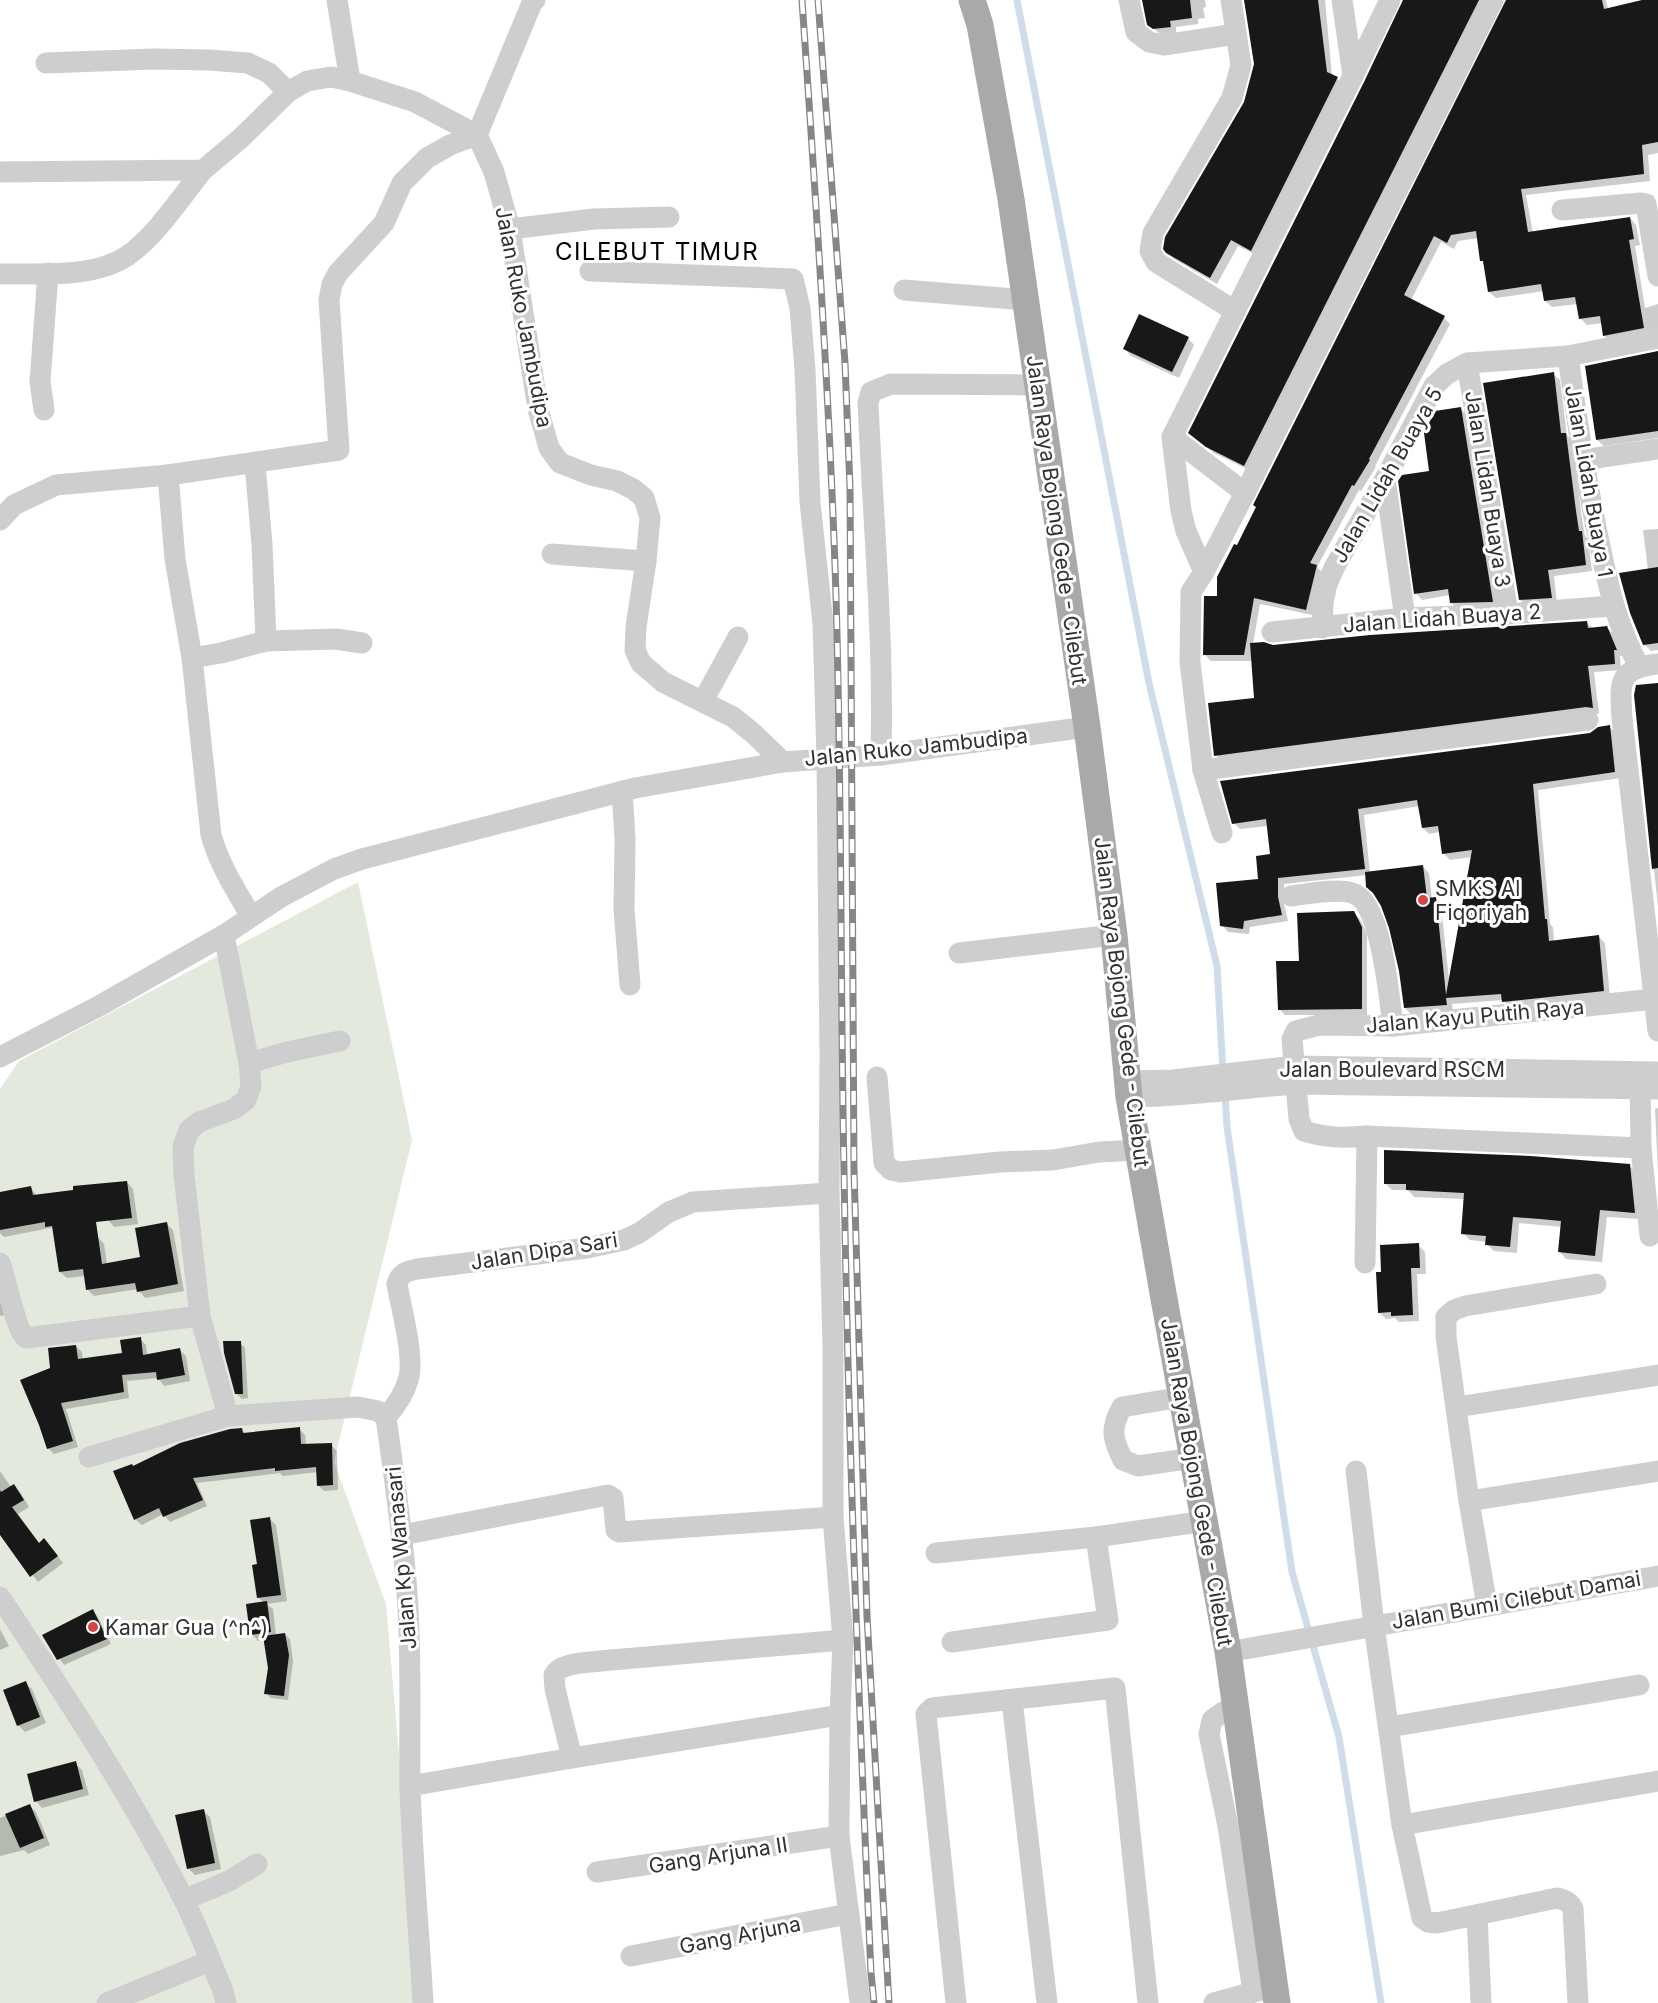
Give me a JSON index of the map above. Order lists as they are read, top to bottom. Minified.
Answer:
{"streets":{"main road":["Jalan Raya Bojong Gede - Cilebut"],"street":["Jalan Ruko Jambudipa","Jalan Lidah Buaya 5","Jalan Lidah Buaya 1","Jalan Lidah Buaya 3","Jalan Lidah Buaya 2","Jalan Kayu Putih Raya","Jalan Boulevard RSCM","Jalan Dipa Sari","Jalan Kp Wanasari","Jalan Bumi Cilebut Damai","Gang Arjuna II","Gang Arjuna"]},"crossings":[["Jalan Ruko Jambudipa","Jalan Raya Bojong Gede - Cilebut"],["Jalan Lidah Buaya 5","Jalan Lidah Buaya 1"],["Jalan Lidah Buaya 5","Jalan Lidah Buaya 3"],["Jalan Lidah Buaya 5","Jalan Lidah Buaya 2"],["Jalan Lidah Buaya 1","Jalan Lidah Buaya 2"],["Jalan Lidah Buaya 3","Jalan Lidah Buaya 2"],["Jalan Raya Bojong Gede - Cilebut","Jalan Boulevard RSCM"],["Jalan Raya Bojong Gede - Cilebut","Jalan Bumi Cilebut Damai"],["Jalan Kayu Putih Raya","Jalan Boulevard RSCM"],["Jalan Dipa Sari","Jalan Kp Wanasari"]],"districts":["CILEBUT TIMUR"],"places":["SMKS Al Fiqoriyah","Kamar Gua (^n^)"]}
